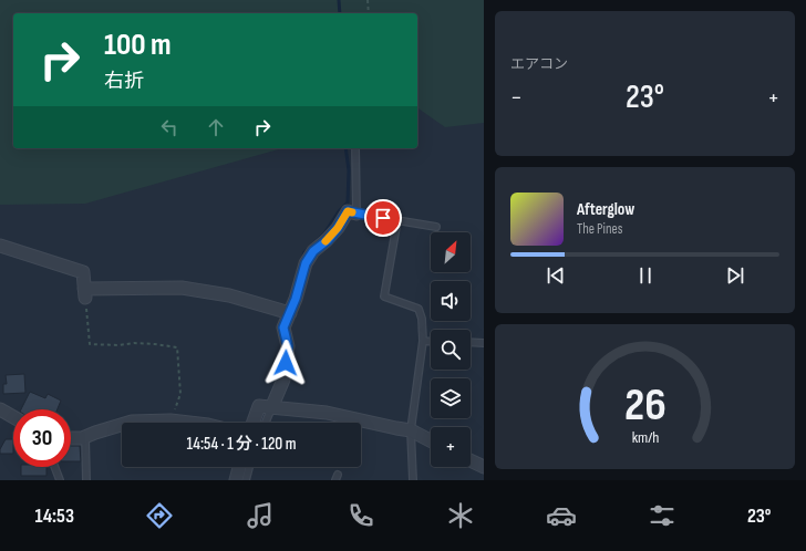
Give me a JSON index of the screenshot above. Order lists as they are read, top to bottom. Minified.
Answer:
{"north":"top right","page":{"tile":"エアコン","turn":["100 m","右折"],"heat":["−","23°","+"],"song":["Afterglow","The Pines"],"map_buttons":"+","limit":"30","trip":"14:54 · 1 分 · 120 m","tabs":["14:53","23°"],"gauge":["26","km/h"]}}
